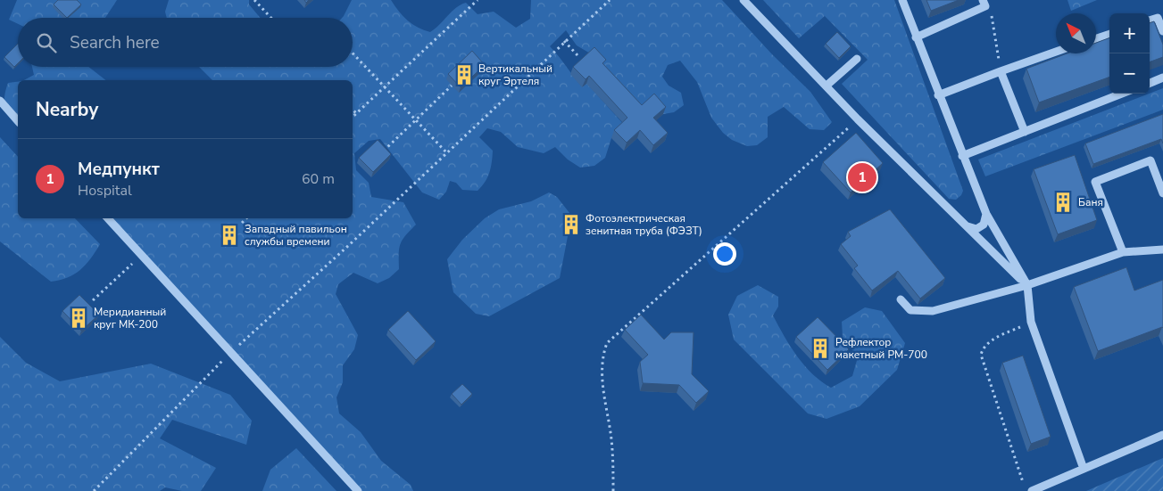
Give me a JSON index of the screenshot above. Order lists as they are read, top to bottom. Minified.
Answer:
{"places":{"building":["Вертикальный круг Эртеля","Баня","Фотоэлектрическая зенитная труба (ФЭЗТ)","Западный павильон службы времени","Меридианный круг МК-200","Рефлектор макетный РМ-700"]},"north":"top left","page":{"map_buttons":["+","−"],"search":"Search here","heading":"Nearby","list":[{"mark":"1","name":"Медпункт","note":"Hospital","value":"60 m"}],"pins":"1"}}
